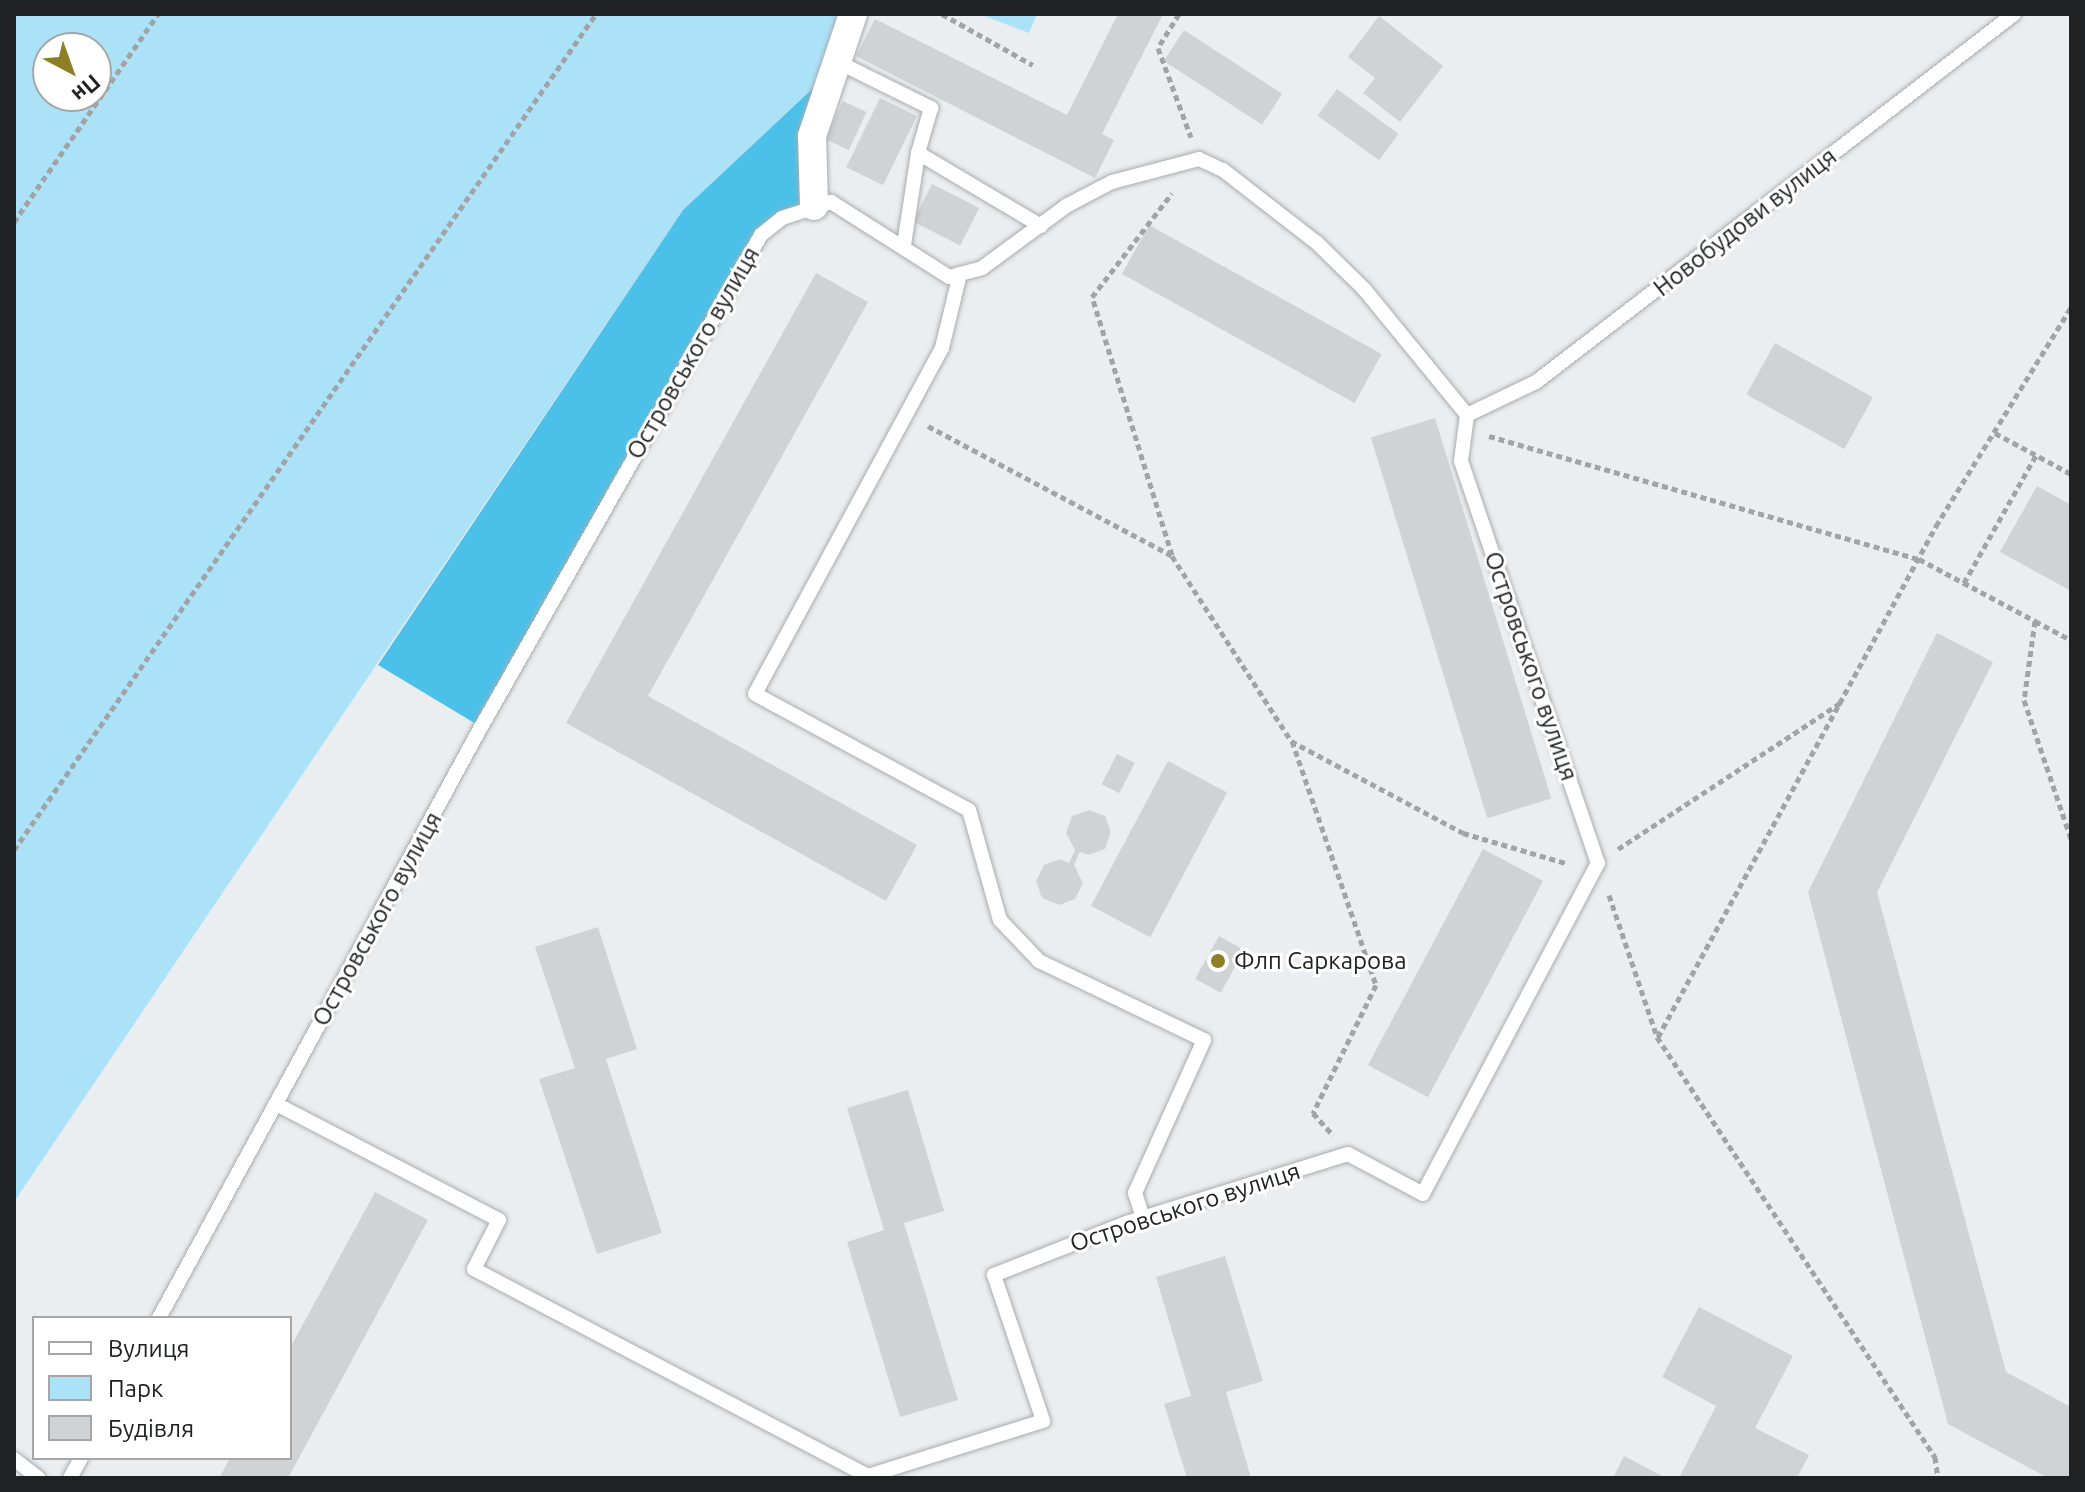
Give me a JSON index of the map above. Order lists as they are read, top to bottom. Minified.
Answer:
{"streets":{"lane":["Новобудови вулиця","Островського вулиця"]},"crossings":[["Новобудови вулиця","Островського вулиця"]],"places":["Флп Саркарова"],"legend":["Вулиця","Парк","Будівля"],"north":"bottom right"}
